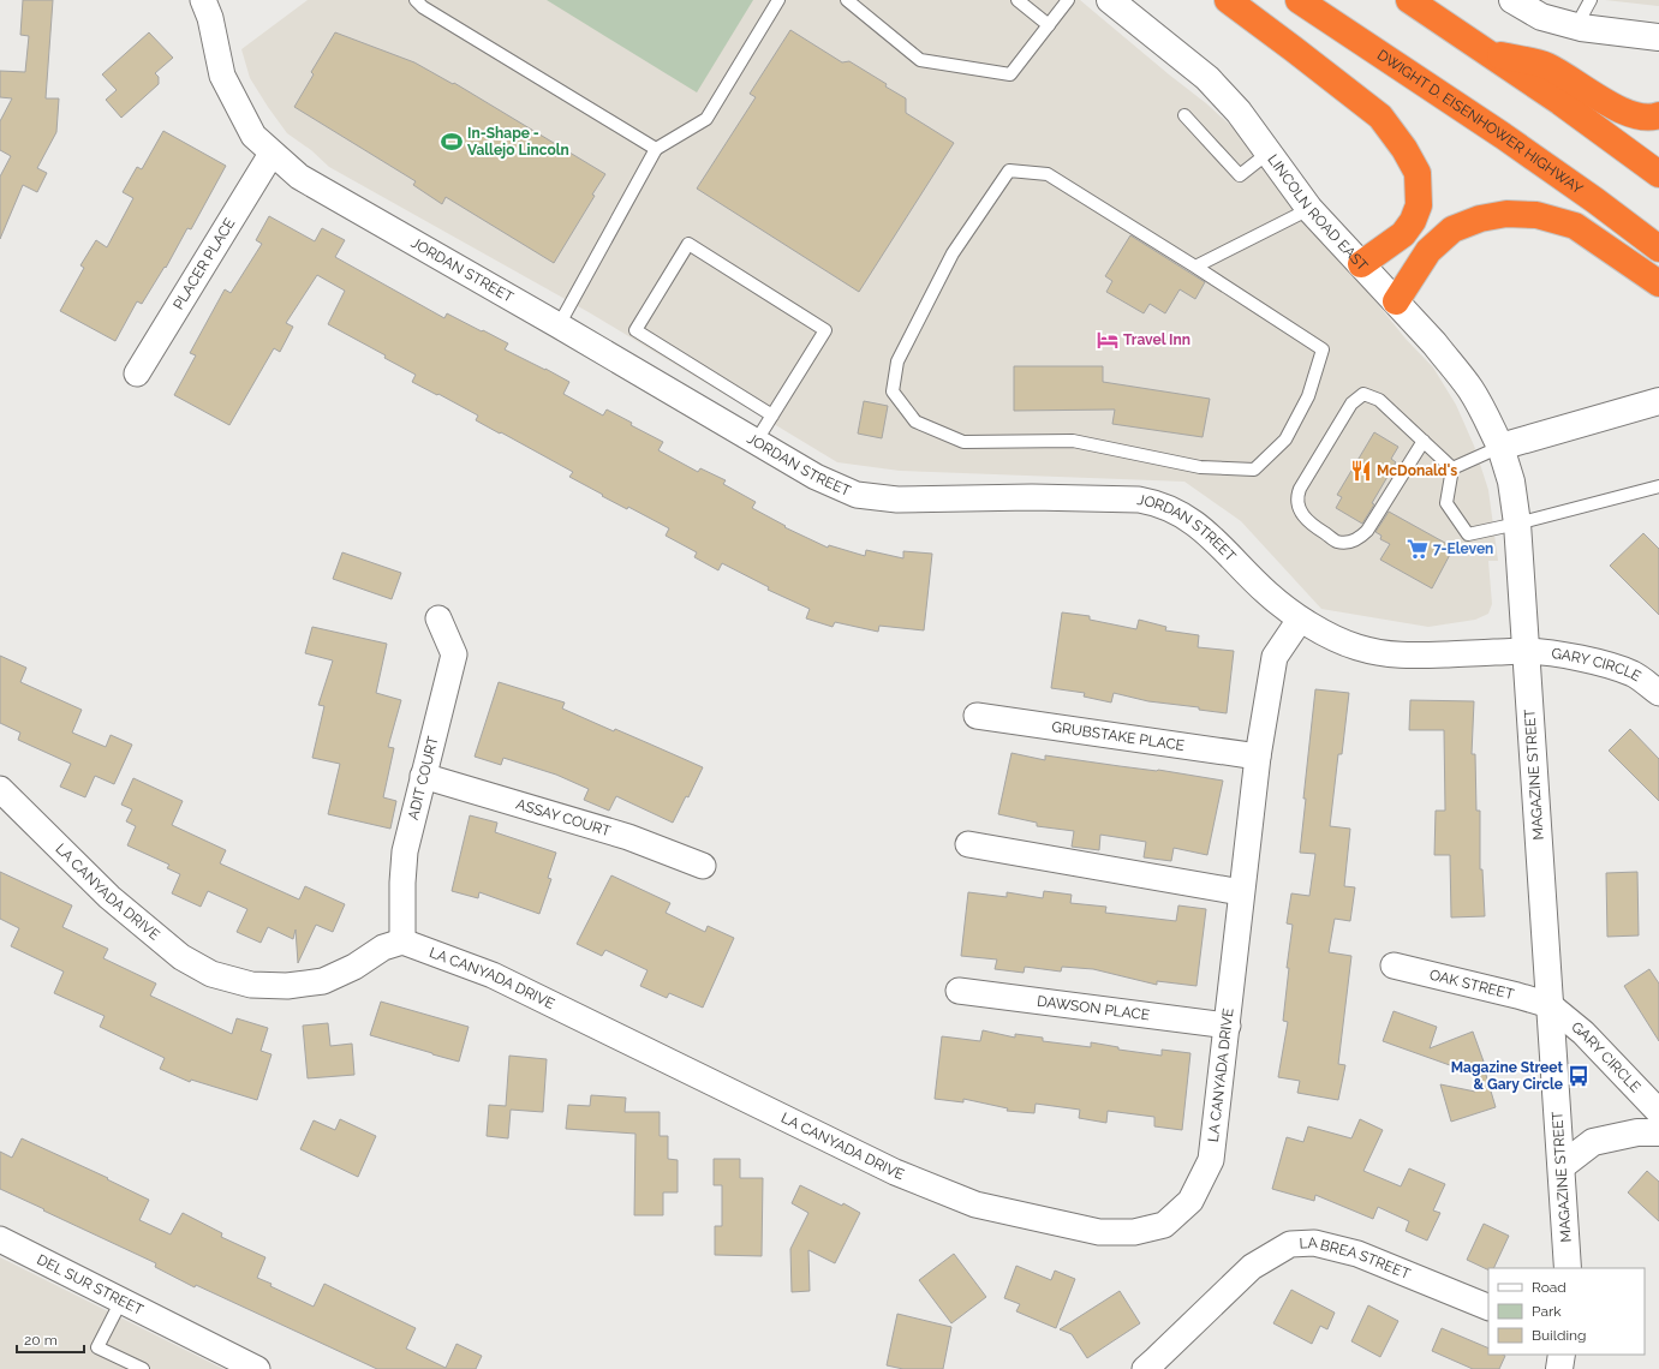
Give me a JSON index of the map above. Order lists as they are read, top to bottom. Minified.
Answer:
{"streets":{"highway":["DWIGHT D. EISENHOWER HIGHWAY"],"street":["LINCOLN ROAD EAST","PLACER PLACE","JORDAN STREET","GARY CIRCLE","GRUBSTAKE PLACE","MAGAZINE STREET","ADIT COURT","ASSAY COURT","LA CANYADA DRIVE","OAK STREET","DAWSON PLACE","LA BREA STREET","DEL SUR STREET"]},"crossings":[["LINCOLN ROAD EAST","MAGAZINE STREET"],["PLACER PLACE","JORDAN STREET"],["JORDAN STREET","GARY CIRCLE"],["JORDAN STREET","MAGAZINE STREET"],["JORDAN STREET","LA CANYADA DRIVE"],["GARY CIRCLE","MAGAZINE STREET"],["GARY CIRCLE","OAK STREET"],["GRUBSTAKE PLACE","LA CANYADA DRIVE"],["MAGAZINE STREET","OAK STREET"],["ADIT COURT","ASSAY COURT"],["ADIT COURT","LA CANYADA DRIVE"],["LA CANYADA DRIVE","DAWSON PLACE"]],"places":{"sports":["In-Shape - Vallejo Lincoln"],"hotel":["Travel Inn"],"restaurant":["McDonald's"],"supermarket":["7-Eleven"],"bus stop":["Magazine Street & Gary Circle"]},"legend":["Road","Park","Building"],"scale_bar":"20 m"}
